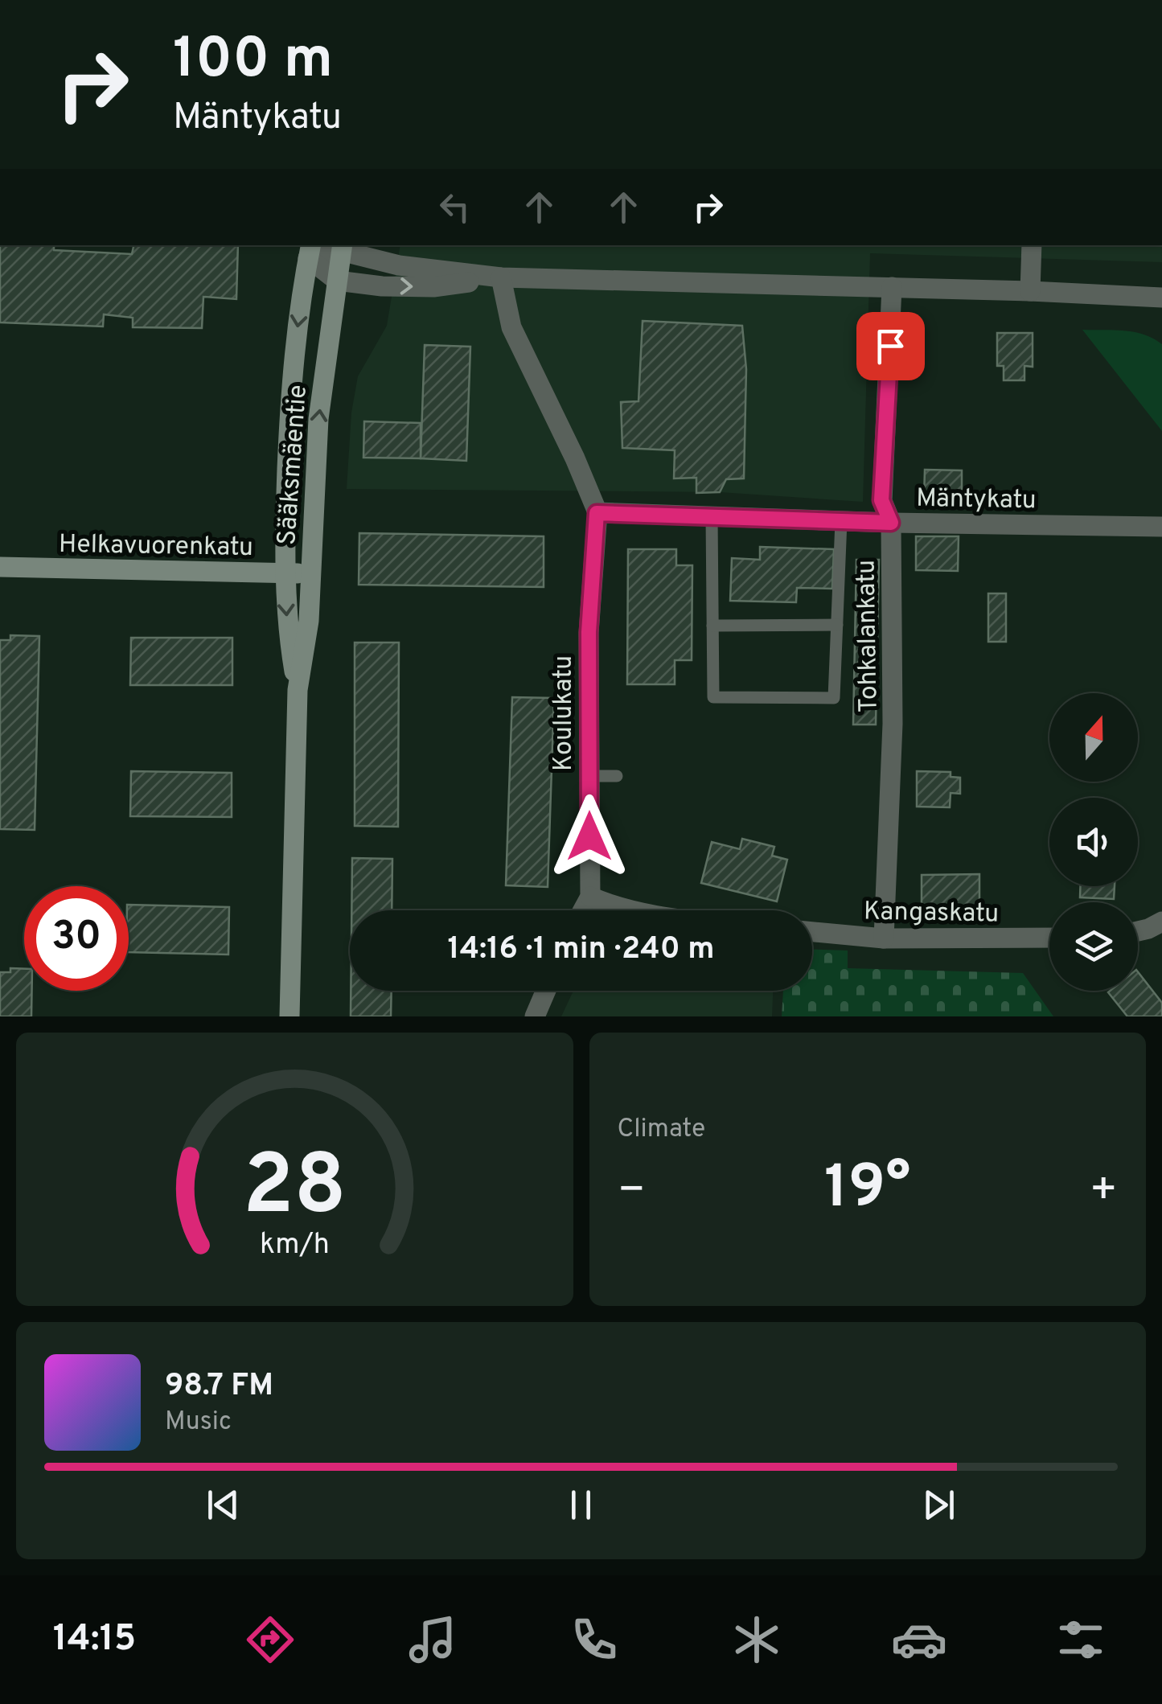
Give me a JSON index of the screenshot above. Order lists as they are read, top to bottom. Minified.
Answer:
{"streets":{"main road":["Sääksmäentie","Helkavuorenkatu"],"street":["Mäntykatu","Tohkalankatu","Koulukatu","Kangaskatu"]},"crossings":[["Sääksmäentie","Helkavuorenkatu"],["Mäntykatu","Tohkalankatu"],["Mäntykatu","Koulukatu"],["Tohkalankatu","Kangaskatu"]],"north":"top","page":{"turn":["100 m","Mäntykatu"],"limit":"30","trip":"14:16 · 1 min · 240 m","tile":"Climate","heat":["−","19°","+"],"song":["98.7 FM","Music"],"tabs":"14:15","gauge":["28","km/h"]}}
